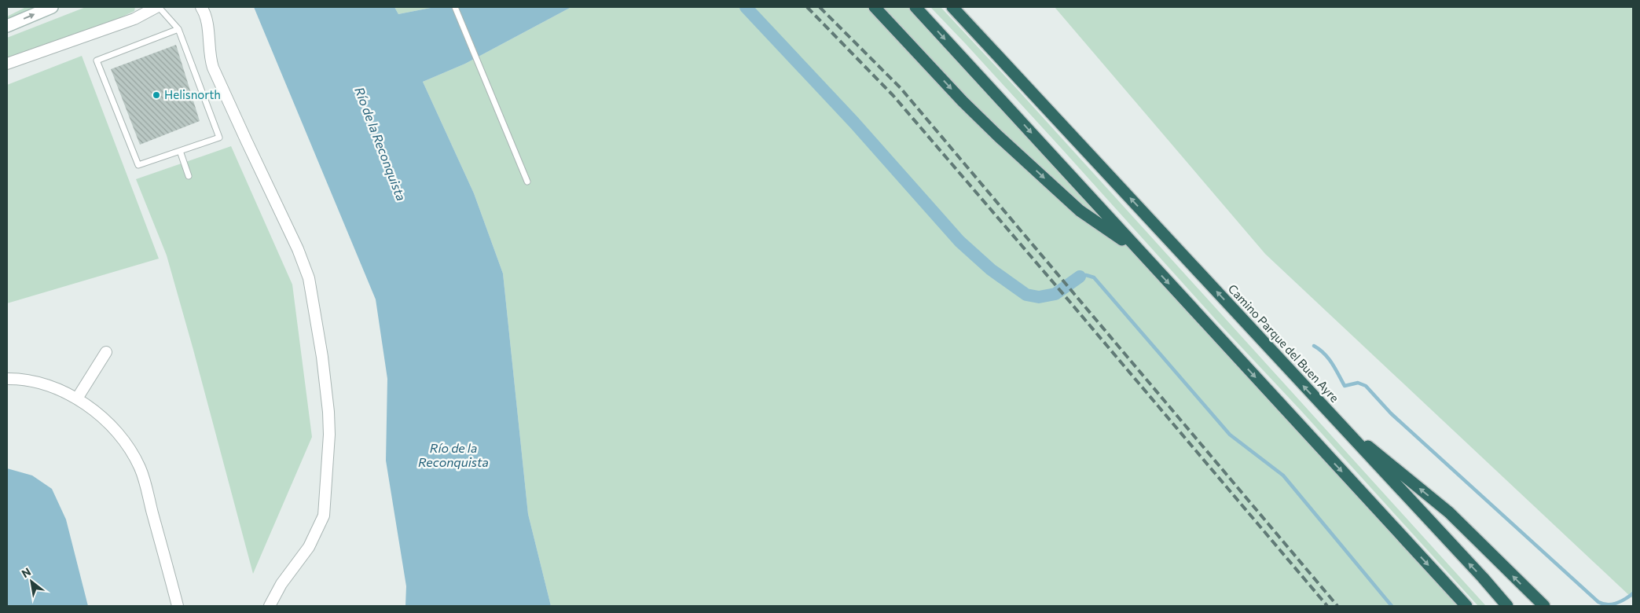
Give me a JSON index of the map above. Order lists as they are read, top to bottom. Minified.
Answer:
{"streets":{"highway":["Camino Parque del Buen Ayre"]},"water":["Río de la Reconquista"],"places":["Helisnorth"],"north":"top left"}
